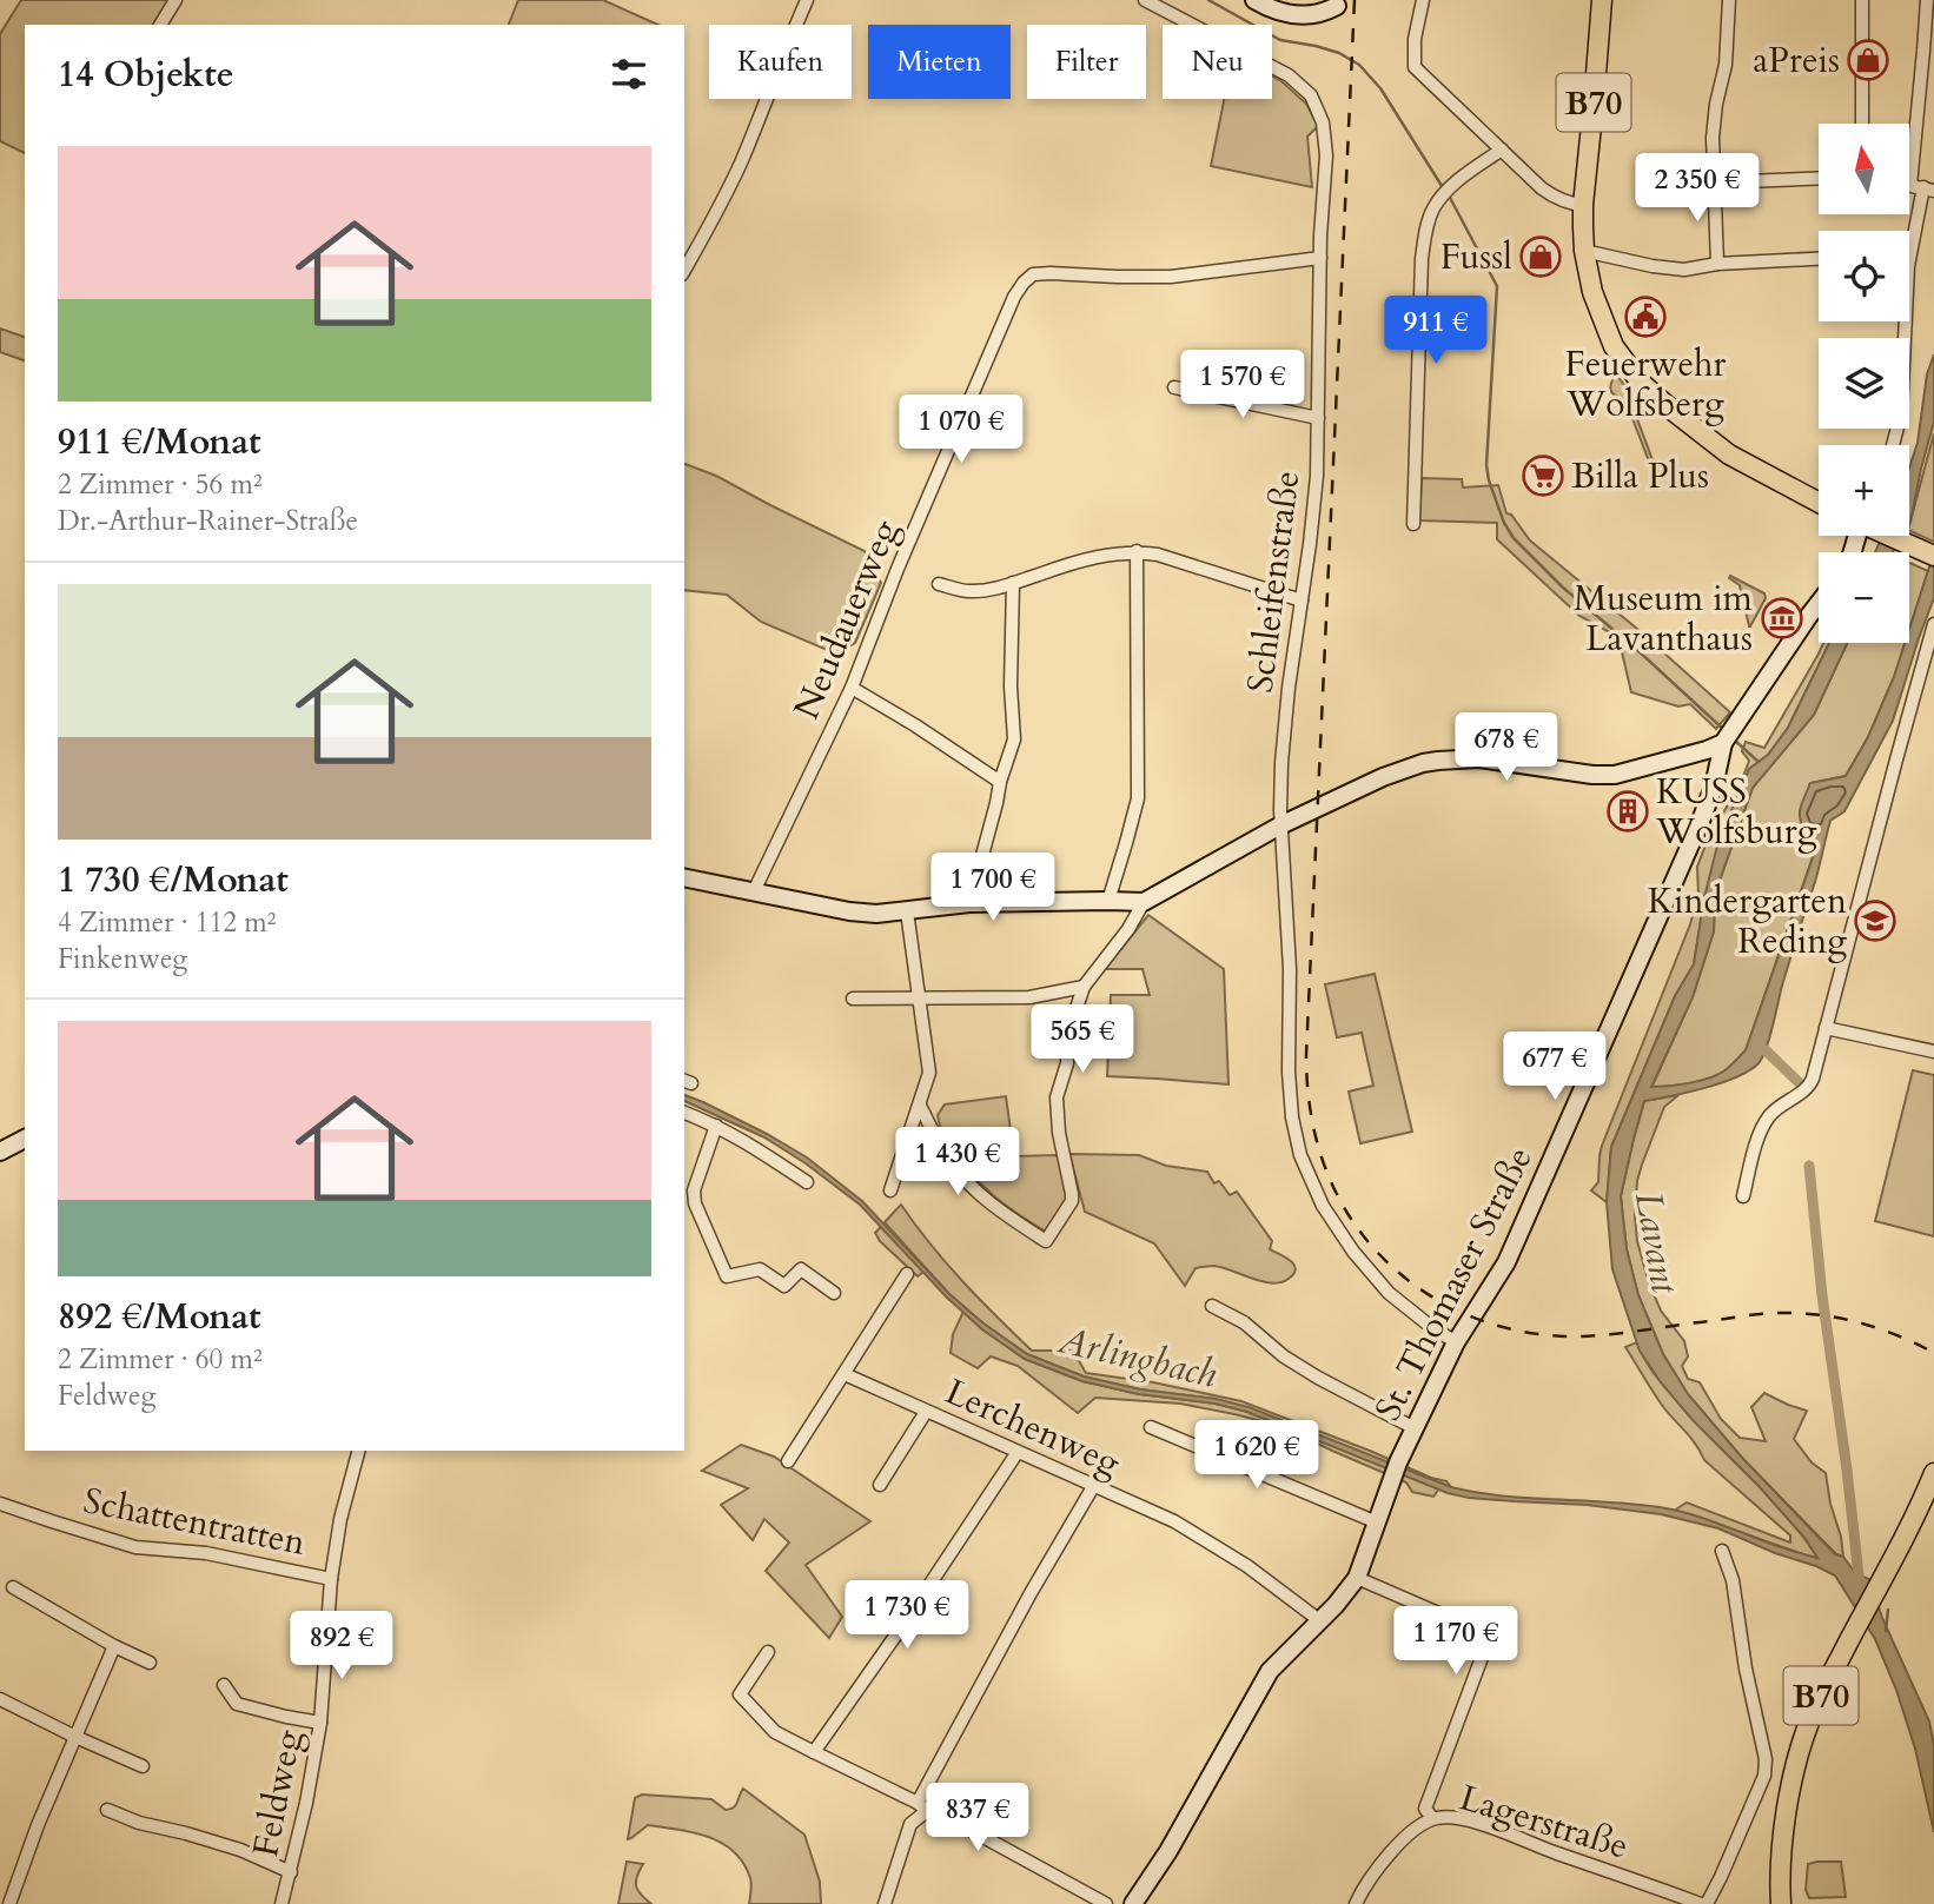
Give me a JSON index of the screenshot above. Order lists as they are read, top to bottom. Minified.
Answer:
{"streets":{"main road":["B70","St. Thomaser Straße"],"street":["Schleifenstraße","Neudauerweg","Lerchenweg","Schattentratten","Feldweg","Lagerstraße"]},"crossings":[["Schleifenstraße","Neudauerweg"],["Schleifenstraße","St. Thomaser Straße"],["St. Thomaser Straße","Lerchenweg"],["Schattentratten","Feldweg"]],"water":["Lavant","Arlingbach"],"places":{"shop":["aPreis","Fussl"],"public building":["Feuerwehr Wolfsberg"],"supermarket":["Billa Plus"],"museum":["Museum im Lavanthaus"],"building":["KUSS Wolfsburg"],"school or university":["Kindergarten Reding"]},"north":"top","page":{"chip":["Kaufen","Mieten","Filter","Neu"],"heading":"14 Objekte","map_buttons":["+","−"],"list":[{"name":"911 €/Monat","note":"2 Zimmer · 56 m² · Dr.-Arthur-Rainer-Straße"},{"name":"1 730 €/Monat","note":"4 Zimmer · 112 m² · Finkenweg"},{"name":"892 €/Monat","note":"2 Zimmer · 60 m² · Feldweg"}],"price":["2 350 €","911 €","1 570 €","1 070 €","678 €","1 700 €","565 €","677 €","1 430 €","1 620 €","1 730 €","1 170 €","892 €","837 €"]}}
